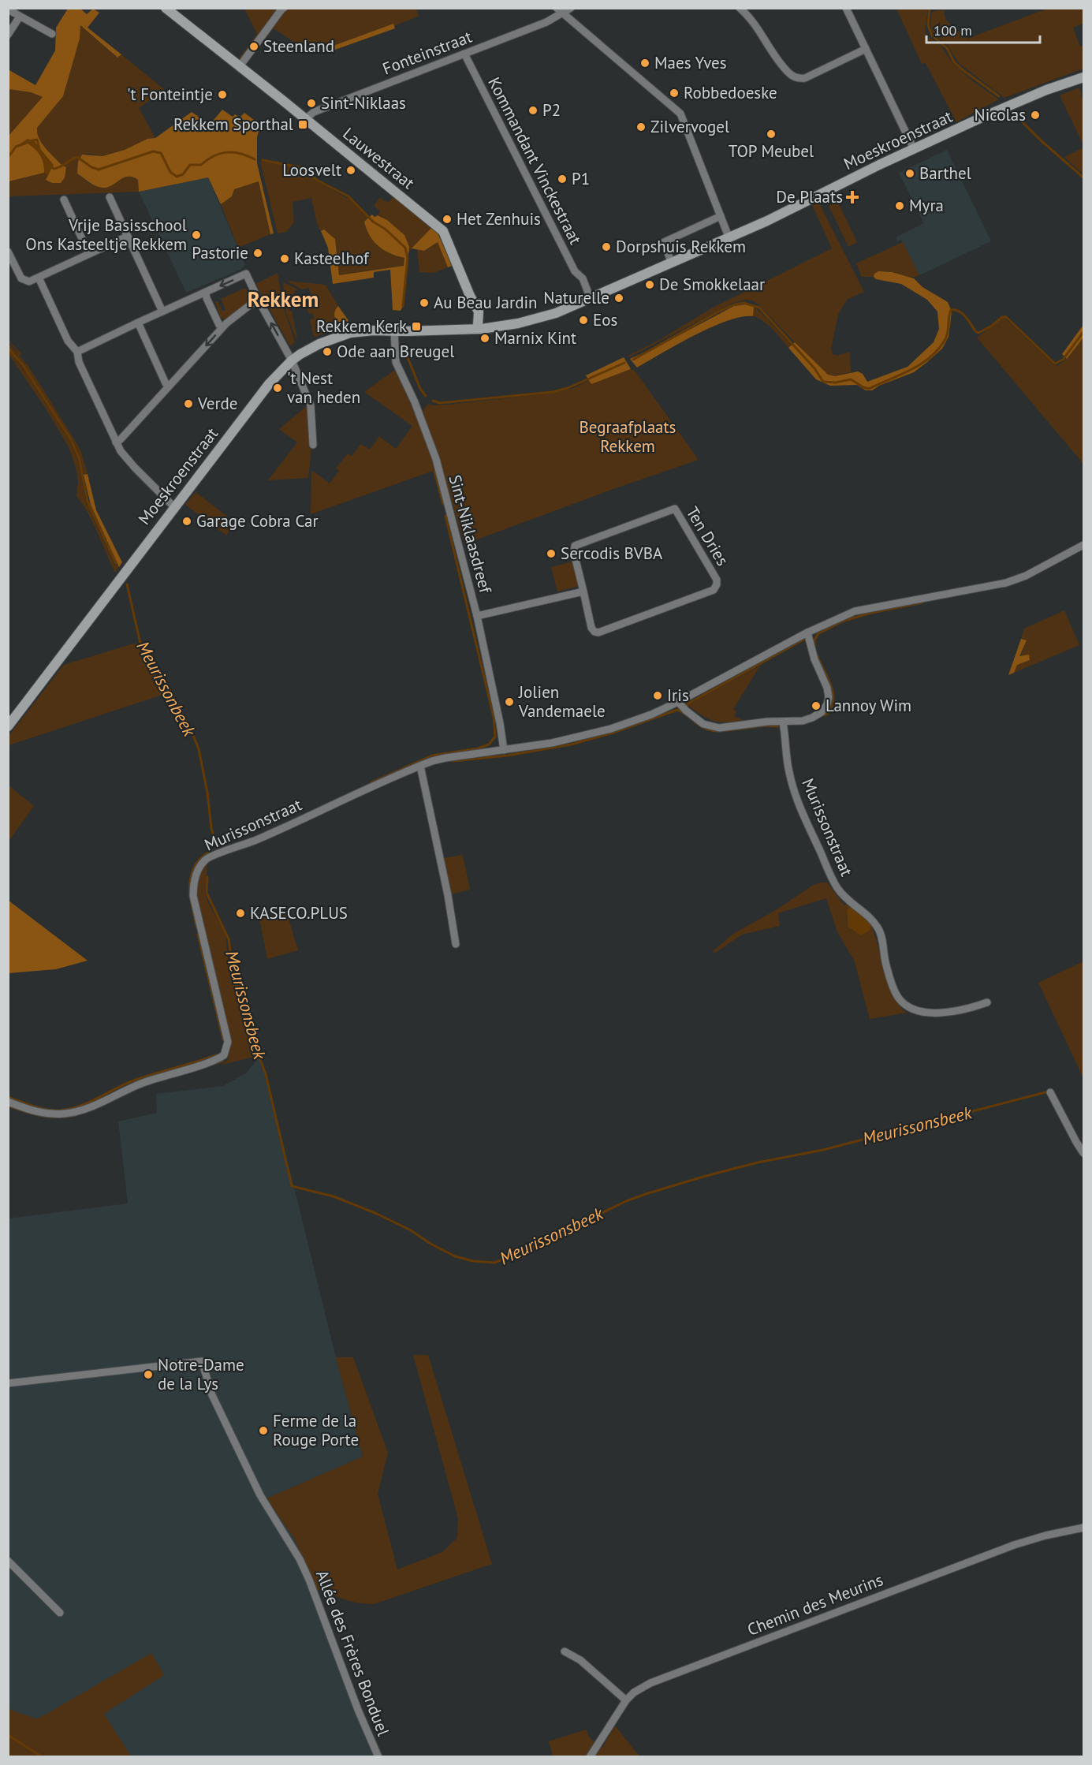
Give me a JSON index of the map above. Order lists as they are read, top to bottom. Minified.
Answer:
{"streets":{"main road":["Moeskroenstraat","Lauwestraat"],"street":["Fonteinstraat","Kommandant Vinckestraat","Sint-Niklaasdreef","Ten Dries","Murissonstraat","Chemin des Meurins","Allée des Frères Bonduel"]},"crossings":[["Fonteinstraat","Lauwestraat"],["Fonteinstraat","Kommandant Vinckestraat"],["Moeskroenstraat","Lauwestraat"],["Moeskroenstraat","Kommandant Vinckestraat"],["Moeskroenstraat","Sint-Niklaasdreef"],["Sint-Niklaasdreef","Murissonstraat"]],"districts":["Rekkem"],"water":["Meurissonbeek","Meurissonsbeek"],"parks":["Begraafplaats Rekkem"],"places":{"other":["Steenland","Maes Yves","Robbedoeske","'t Fonteintje","Sint-Niklaas","P2","Nicolas","Zilvervogel","TOP Meubel","Loosvelt","Barthel","P1","Myra","Het Zenhuis","Vrije Basisschool Ons Kasteeltje Rekkem","Dorpshuis Rekkem","Pastorie","Kasteelhof","De Smokkelaar","Naturelle","Au Beau Jardin","Eos","Marnix Kint","Ode aan Breugel","'t Nest van heden","Verde","Garage Cobra Car","Sercodis BVBA","Iris","Jolien Vandemaele","Lannoy Wim","KASECO.PLUS","Notre-Dame de la Lys","Ferme de la Rouge Porte"],"transit":["Rekkem Sporthal","Rekkem Kerk"],"health":["De Plaats"]},"scale_bar":"100 m"}
